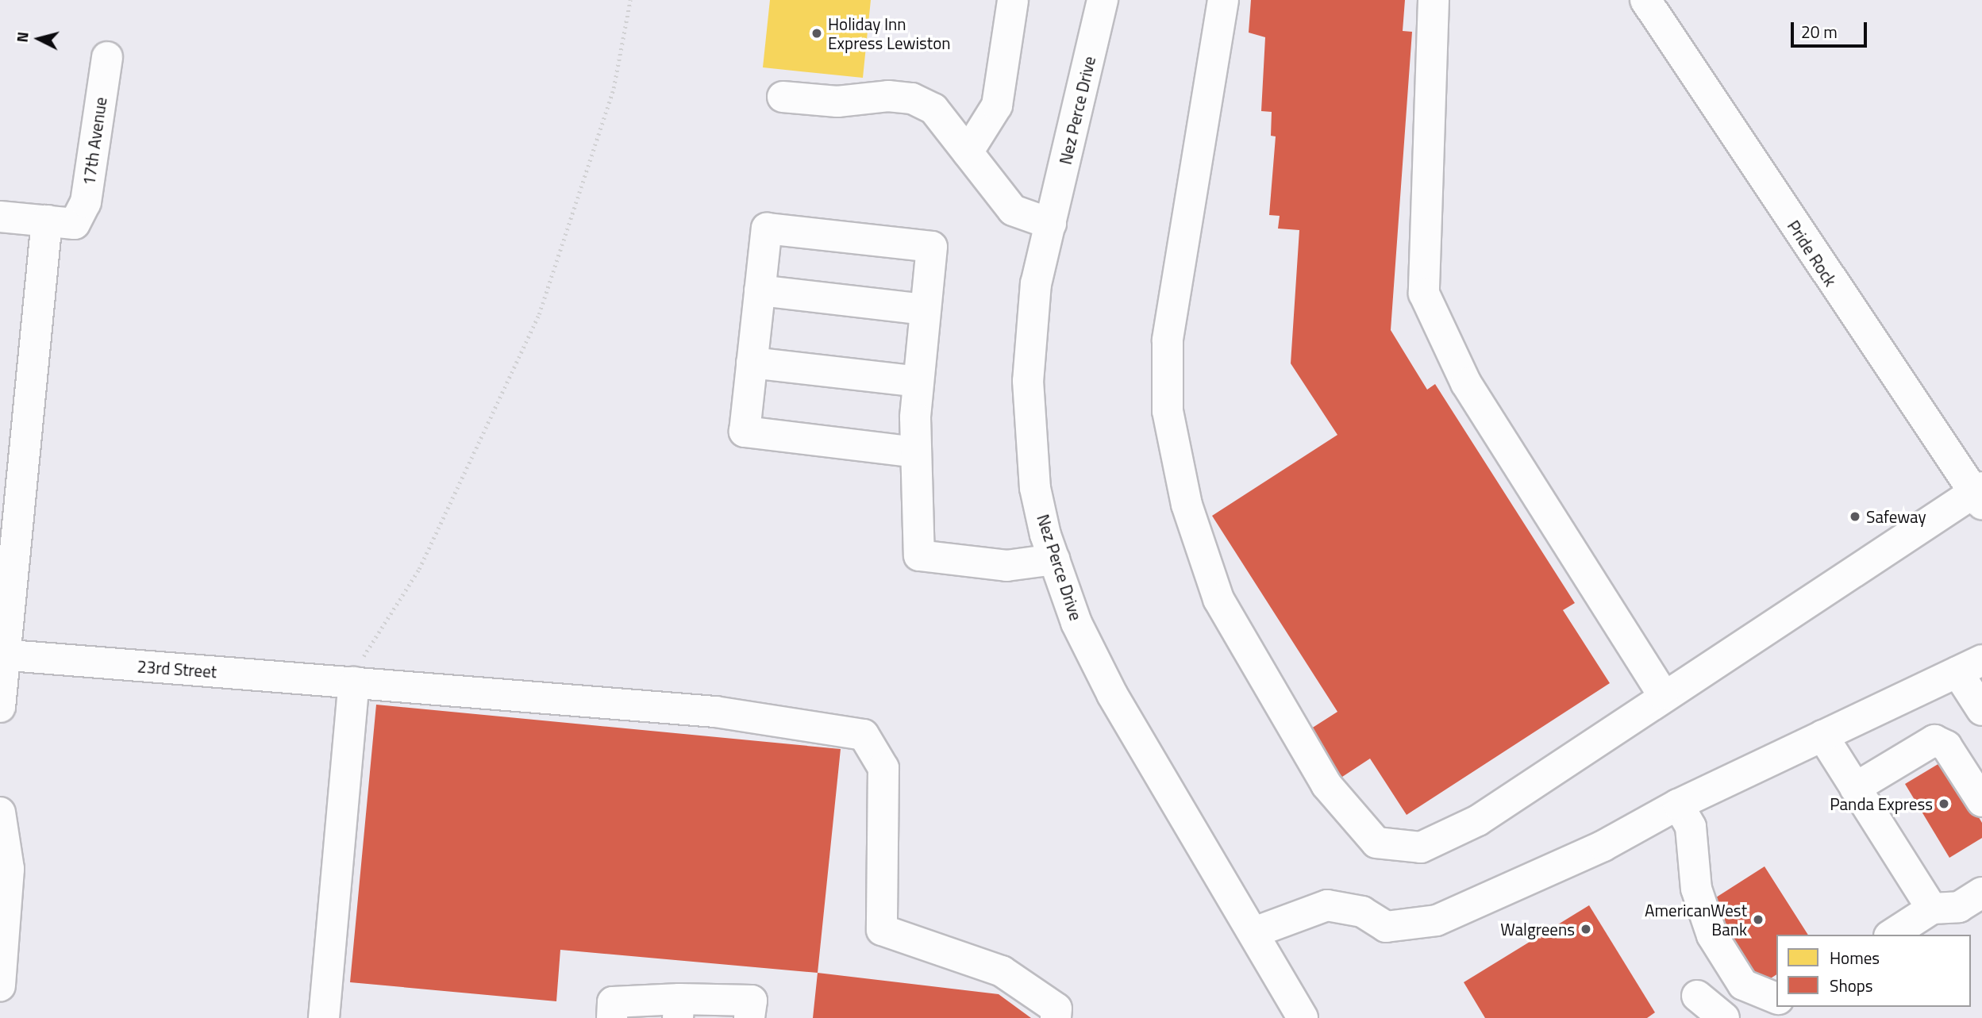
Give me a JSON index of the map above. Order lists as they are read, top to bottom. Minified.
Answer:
{"streets":{"street":["Nez Perce Drive","17th Avenue","Pride Rock","23rd Street"]},"crossings":[["17th Avenue","23rd Street"]],"places":["Holiday Inn Express Lewiston","Safeway","Panda Express","AmericanWest Bank","Walgreens"],"legend":["Homes","Shops"],"scale_bar":"20 m","north":"left"}
